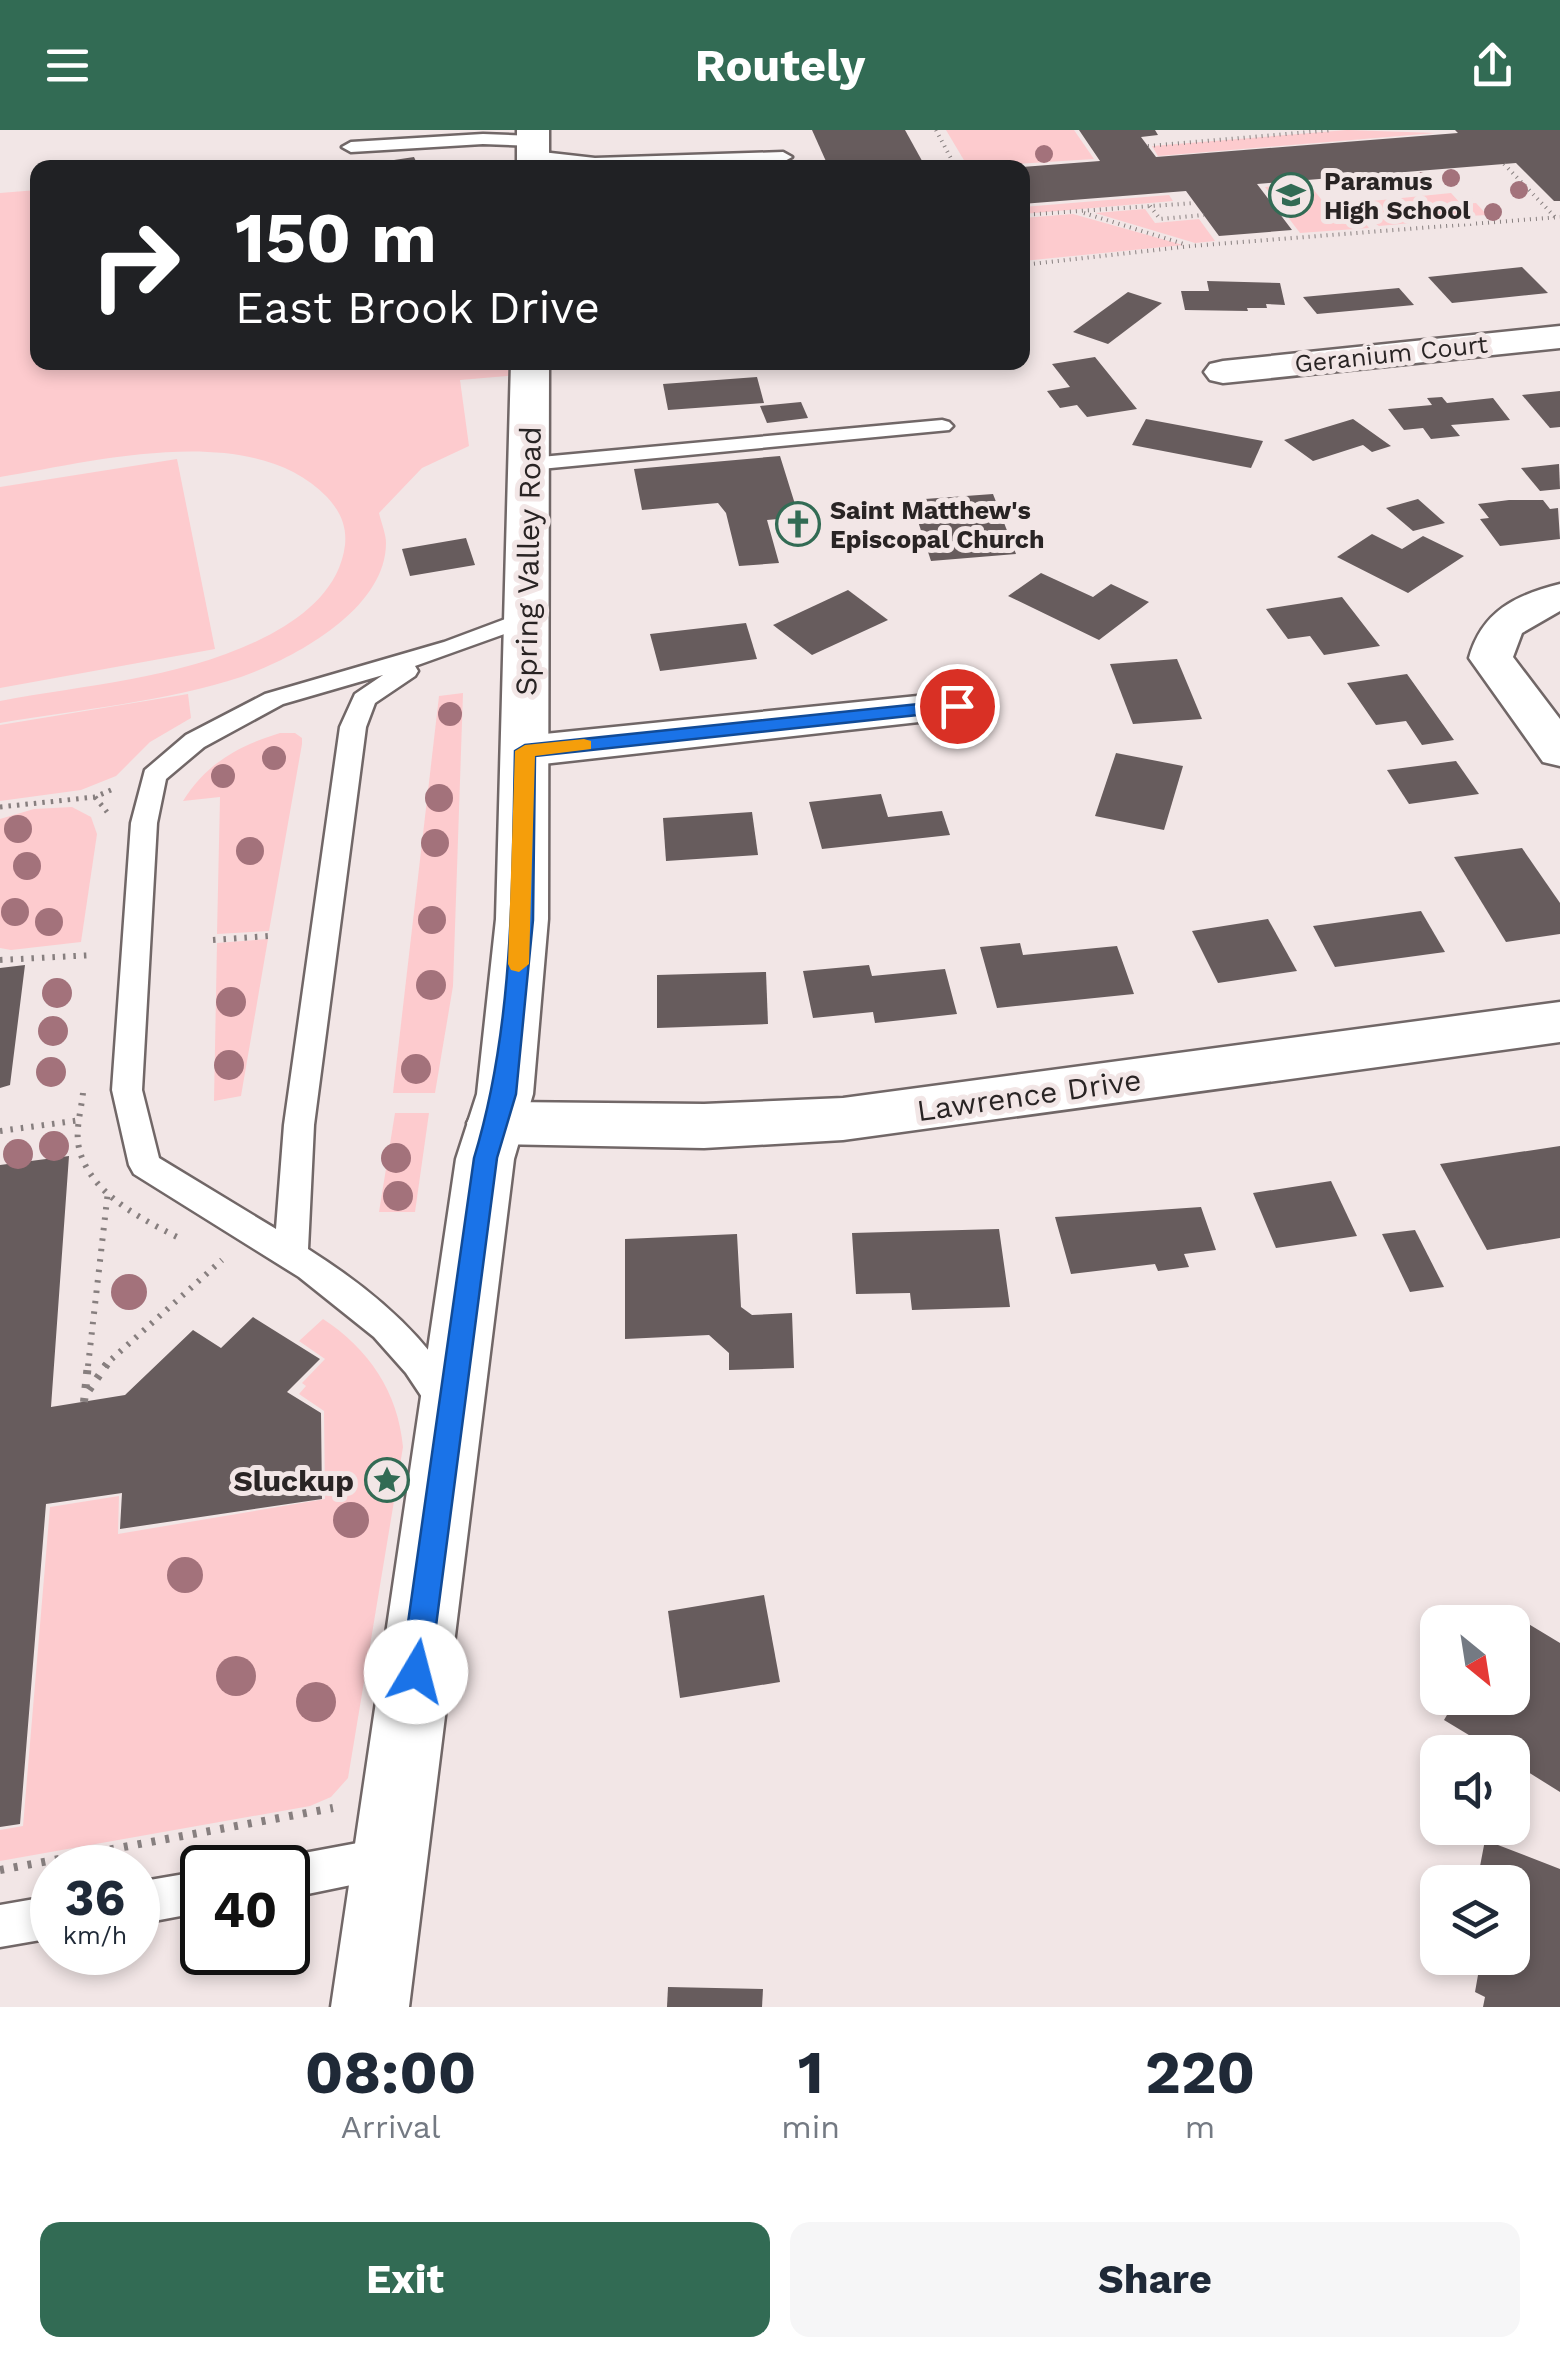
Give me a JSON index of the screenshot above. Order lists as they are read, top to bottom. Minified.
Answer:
{"streets":{"street":["Geranium Court","Spring Valley Road","Lawrence Drive"]},"crossings":[["Spring Valley Road","Lawrence Drive"]],"places":{"school or university":["Paramus High School"],"church":["Saint Matthew's Episcopal Church"],"place":["Sluckup"]},"north":"bottom right","page":{"header":"Routely","turn":["150 m","East Brook Drive"],"speed":"36 km/h","limit":"40","eta":["08:00","Arrival","1","min","220","m"],"buttons":["Exit","Share"]}}
